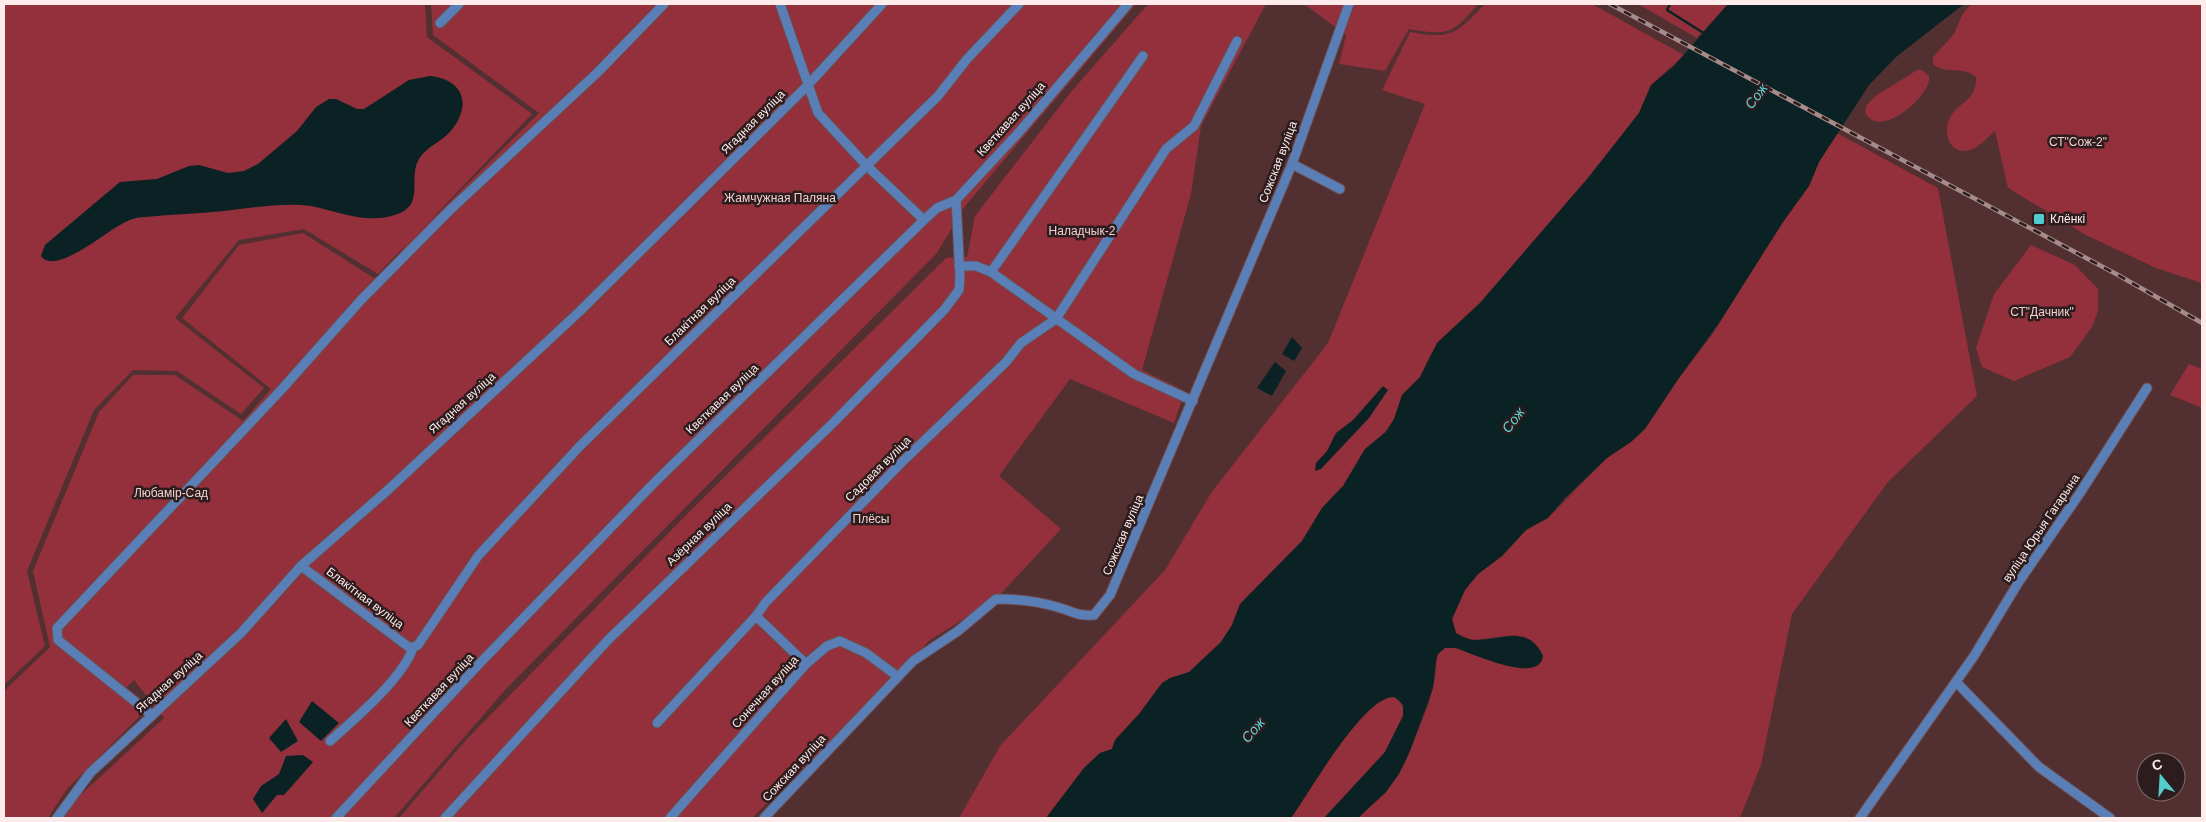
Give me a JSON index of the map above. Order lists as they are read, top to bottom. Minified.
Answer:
{"streets":{"street":["Кветкавая вуліца","Ягадная вуліца","Сожская вуліца","Блакітная вуліца","Садовая вуліца","вуліца Юрыя Гагарына","Азёрная вуліца","Сонечная вуліца"]},"crossings":[["Кветкавая вуліца","Азёрная вуліца"],["Ягадная вуліца","Блакітная вуліца"],["Сожская вуліца","Сонечная вуліца"]],"water":["Сож"],"parks":["СТ\"Сож-2\"","Жамчужная Паляна","Наладчык-2","СТ\"Дачник\"","Любамір-Сад","Плёсы"],"places":{"transit":["Клёнкі"]},"north":"top"}
